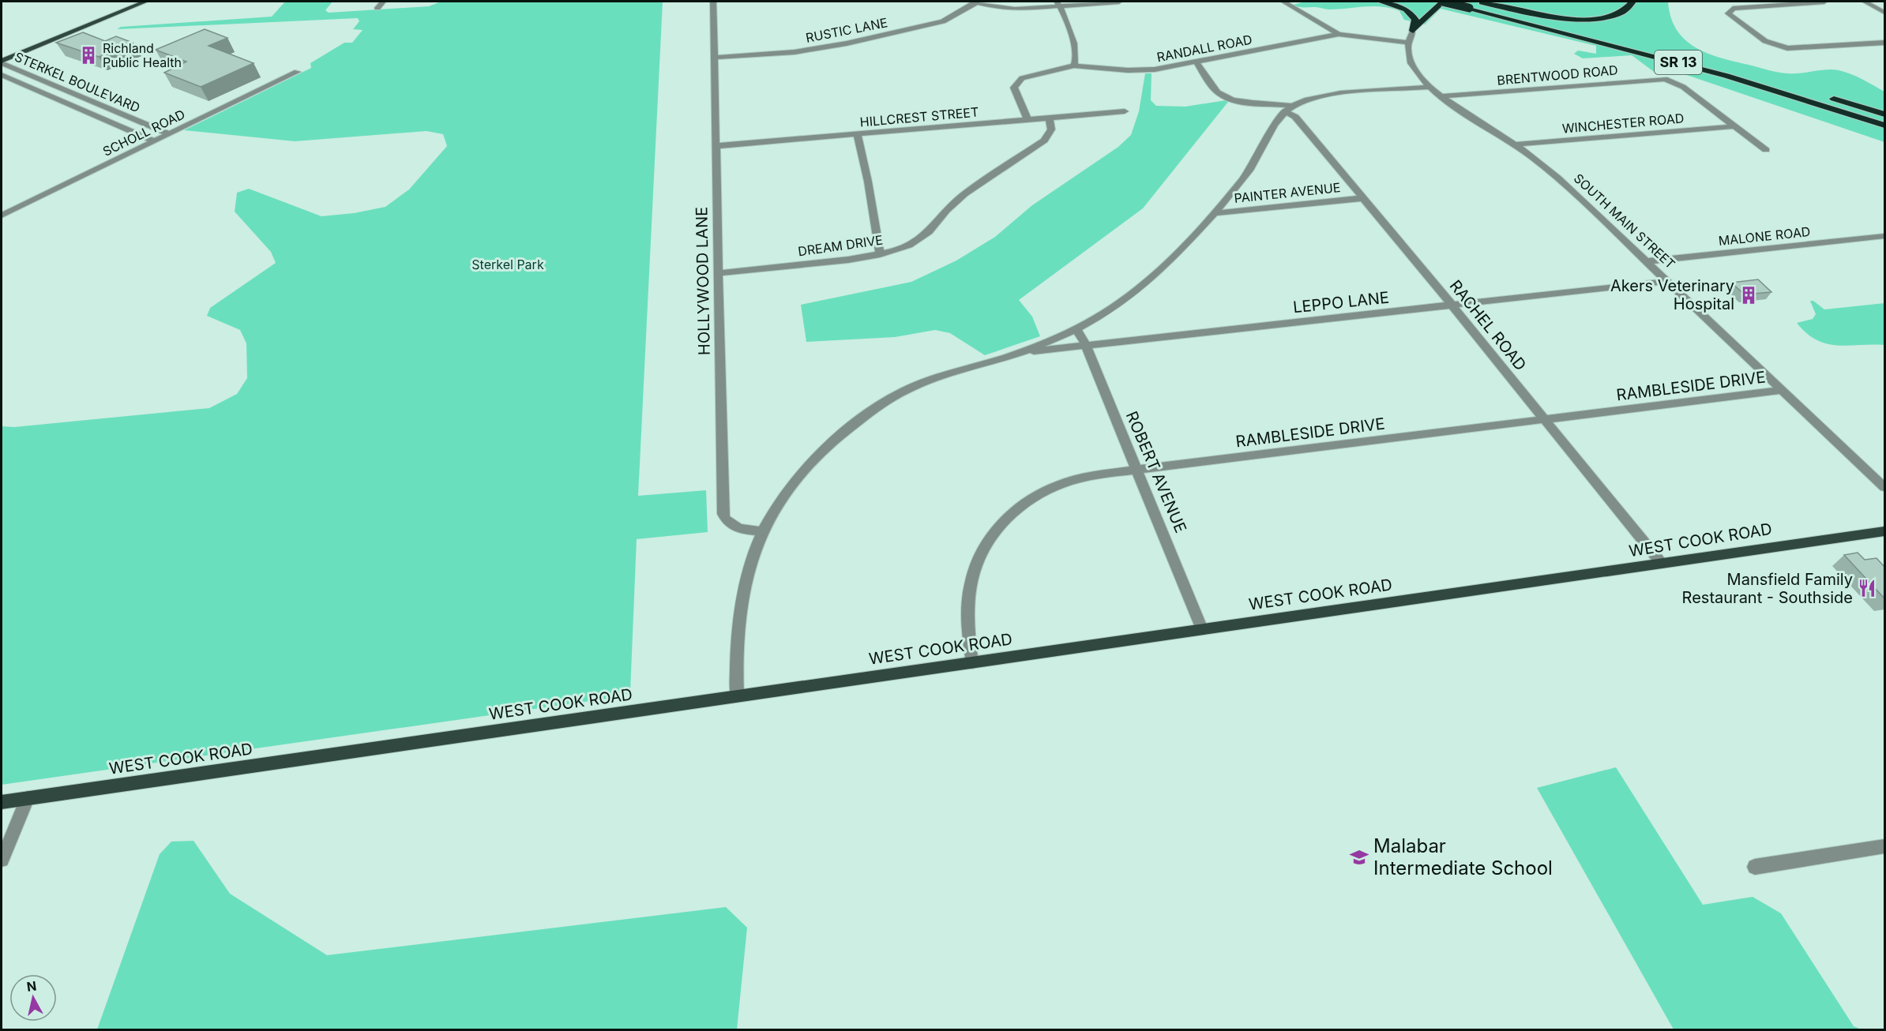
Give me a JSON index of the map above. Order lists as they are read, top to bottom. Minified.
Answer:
{"streets":{"highway":["SR 13"],"main road":["WEST COOK ROAD"],"street":["RUSTIC LANE","RANDALL ROAD","BRENTWOOD ROAD","STERKEL BOULEVARD","HILLCREST STREET","WINCHESTER ROAD","SCHOLL ROAD","PAINTER AVENUE","SOUTH MAIN STREET","MALONE ROAD","DREAM DRIVE","HOLLYWOOD LANE","LEPPO LANE","RACHEL ROAD","RAMBLESIDE DRIVE","ROBERT AVENUE"]},"crossings":[["RUSTIC LANE","HOLLYWOOD LANE"],["RANDALL ROAD","HILLCREST STREET"],["BRENTWOOD ROAD","WINCHESTER ROAD"],["BRENTWOOD ROAD","SOUTH MAIN STREET"],["STERKEL BOULEVARD","SCHOLL ROAD"],["HILLCREST STREET","DREAM DRIVE"],["HILLCREST STREET","HOLLYWOOD LANE"],["WINCHESTER ROAD","SOUTH MAIN STREET"],["PAINTER AVENUE","RACHEL ROAD"],["SOUTH MAIN STREET","MALONE ROAD"],["SOUTH MAIN STREET","LEPPO LANE"],["SOUTH MAIN STREET","RAMBLESIDE DRIVE"],["DREAM DRIVE","HOLLYWOOD LANE"],["LEPPO LANE","RACHEL ROAD"],["LEPPO LANE","ROBERT AVENUE"],["RACHEL ROAD","RAMBLESIDE DRIVE"],["RACHEL ROAD","WEST COOK ROAD"],["RAMBLESIDE DRIVE","ROBERT AVENUE"],["RAMBLESIDE DRIVE","WEST COOK ROAD"],["ROBERT AVENUE","WEST COOK ROAD"]],"parks":["Sterkel Park"],"places":{"building":["Richland Public Health","Akers Veterinary Hospital"],"restaurant":["Mansfield Family Restaurant - Southside"],"school or university":["Malabar Intermediate School"]},"north":"top"}
